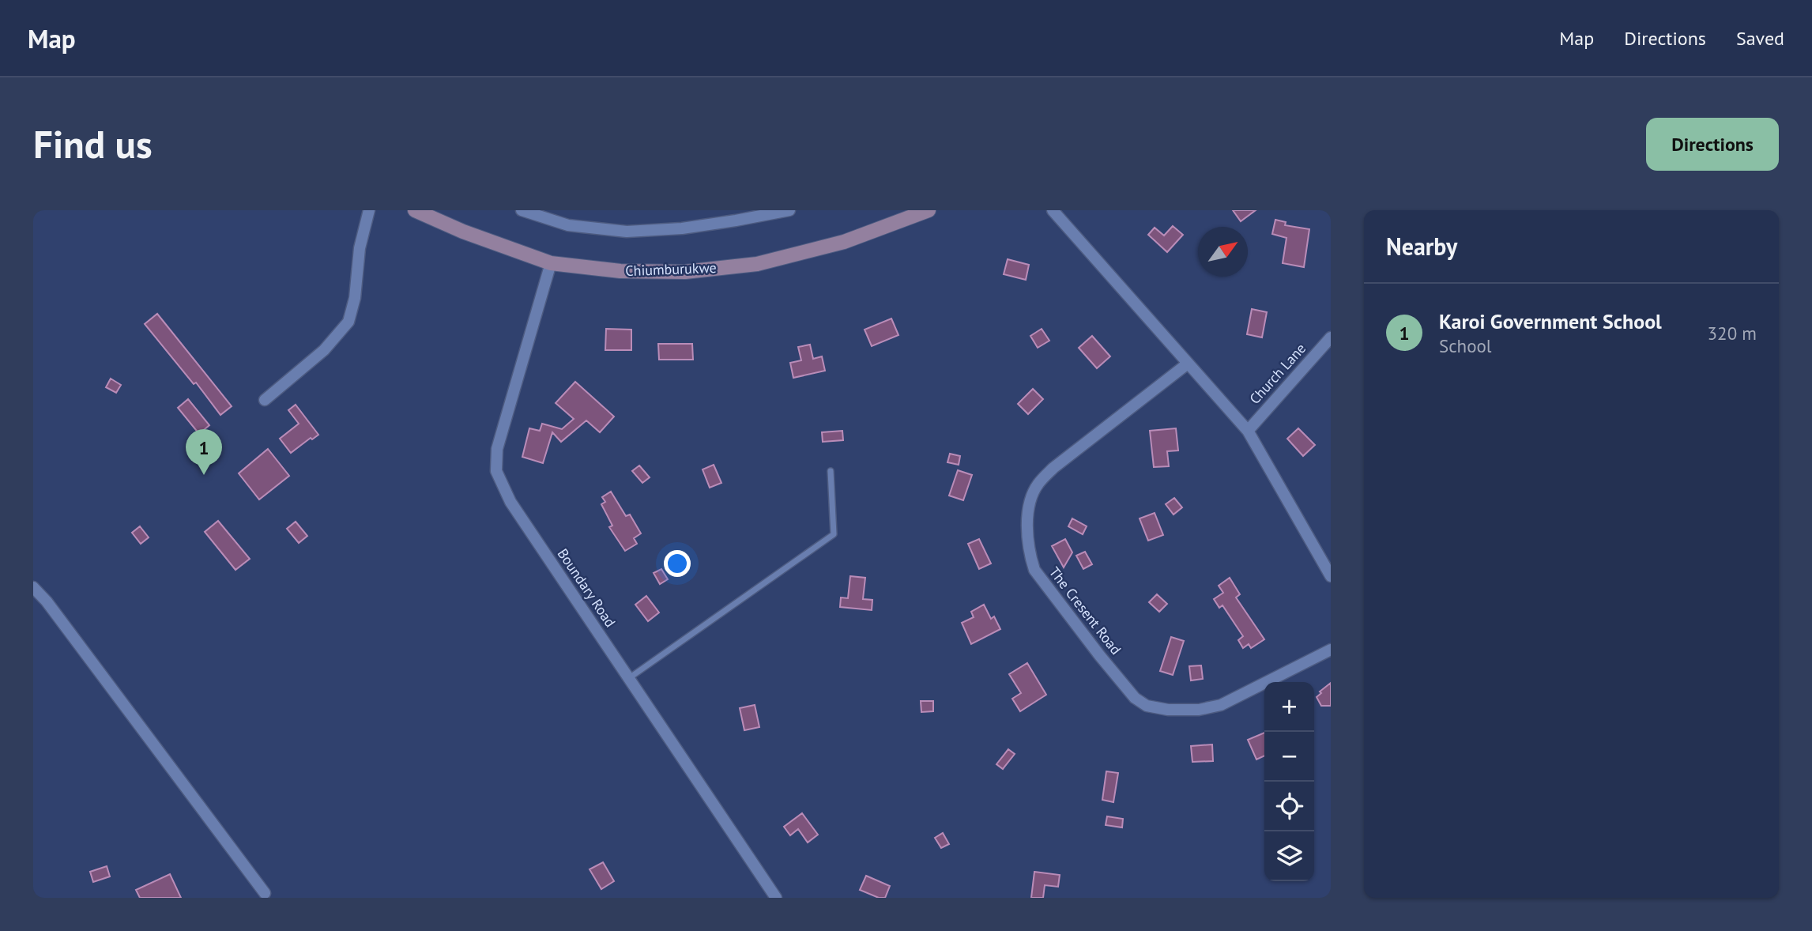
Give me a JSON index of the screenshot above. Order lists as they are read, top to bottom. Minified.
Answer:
{"streets":{"street":["Chiumburukwe","Church Lane","Boundary Road","The Cresent Road"]},"crossings":[["Chiumburukwe","Boundary Road"]],"north":"top right","page":{"header":"Map","nav":["Map","Directions","Saved"],"buttons":"Directions","title":"Find us","heading":"Nearby","list":[{"mark":"1","name":"Karoi Government School","note":"School","value":"320 m"}],"pins":"1","map_buttons":["+","−"]}}
